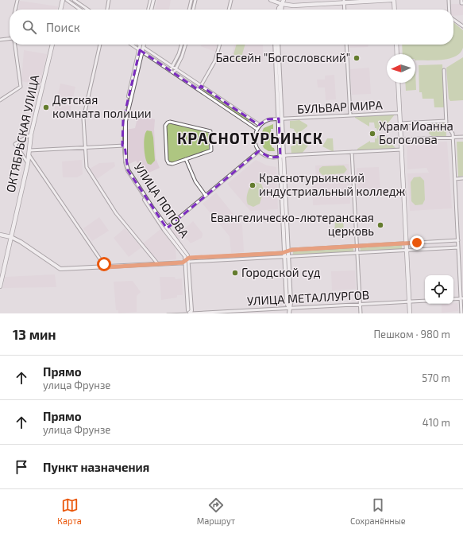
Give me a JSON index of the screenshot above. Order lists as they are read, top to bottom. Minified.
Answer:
{"streets":{"main road":["ОКТЯБРЬСКАЯ УЛИЦА"],"street":["БУЛЬВАР МИРА","УЛИЦА ПОПОВА","УЛИЦА МЕТАЛЛУРГОВ"]},"districts":["КРАСНОТУРЬИНСК"],"places":["Бассейн \"Богословский\"","Детская комната полиции","Храм Иоанна Богослова","Краснотурьинский индустриальный колледж","Евангелическо-лютеранская церковь","Городской суд"],"north":"left","page":{"search":"Поиск","heading":["13 мин","Пешком · 980 m"],"list":[["Прямо","улица Фрунзе","570 m"],["Прямо","улица Фрунзе","410 m"],"Пункт назначения"],"nav":["Карта","Маршрут","Сохранённые"]}}
